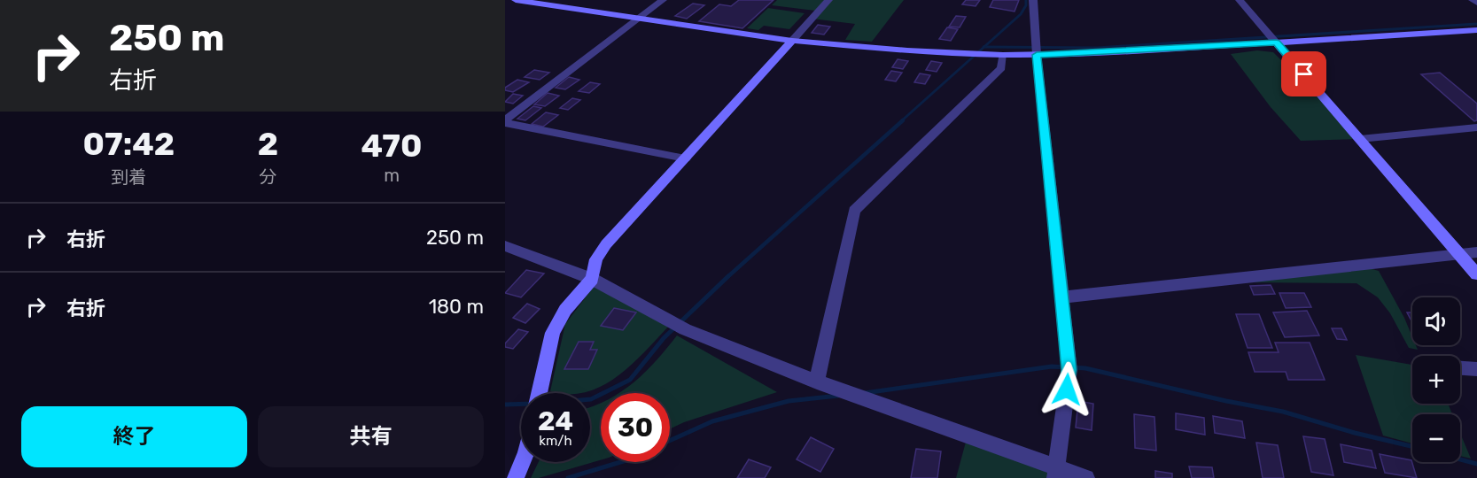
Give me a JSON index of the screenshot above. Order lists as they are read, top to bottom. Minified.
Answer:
{"page":{"turn":["250 m","右折"],"eta":["07:42","到着","2","分","470","m"],"list":[{"name":"右折","value":"250 m"},{"name":"右折","value":"180 m"}],"map_buttons":["+","−"],"speed":"24 km/h","limit":"30","buttons":["終了","共有"]}}
